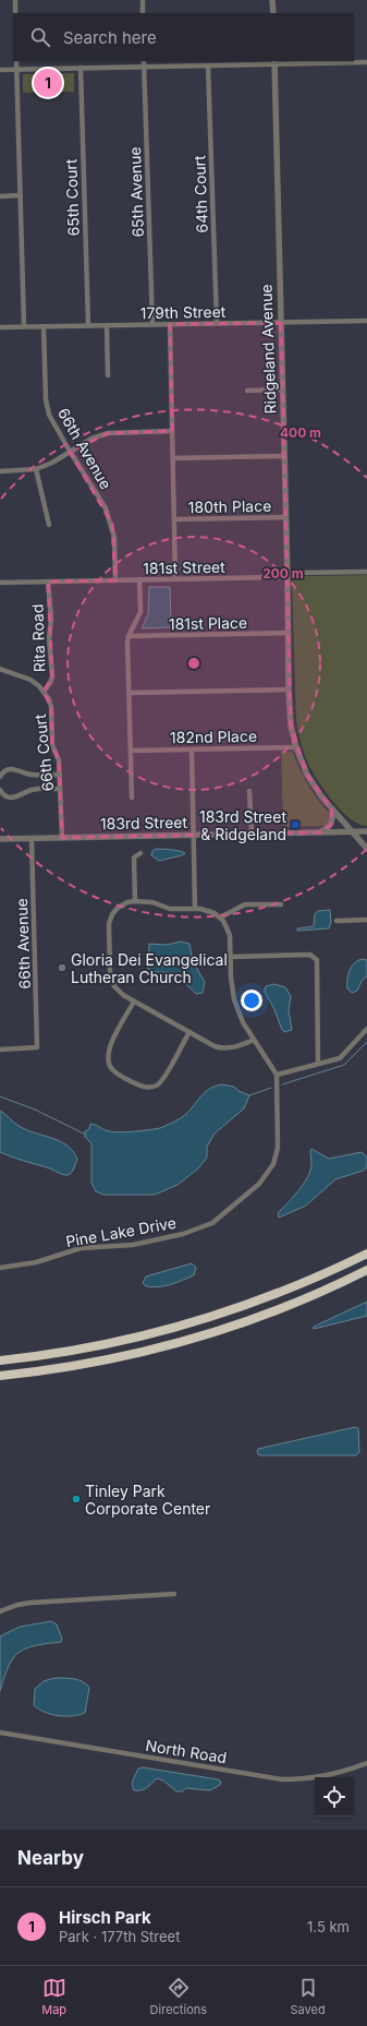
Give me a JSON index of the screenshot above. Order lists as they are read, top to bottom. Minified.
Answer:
{"streets":{"street":["65th Avenue","64th Court","65th Court","179th Street","Ridgeland Avenue","66th Avenue","180th Place","181st Street","181st Place","Rita Road","182nd Place","66th Court","183rd Street","Pine Lake Drive","North Road"]},"crossings":[["65th Avenue","179th Street"],["64th Court","179th Street"],["65th Court","179th Street"],["179th Street","Ridgeland Avenue"],["179th Street","66th Avenue"],["Ridgeland Avenue","180th Place"],["Ridgeland Avenue","181st Street"],["Ridgeland Avenue","181st Place"],["Ridgeland Avenue","182nd Place"],["Ridgeland Avenue","183rd Street"],["66th Avenue","181st Street"],["66th Avenue","183rd Street"],["181st Street","Rita Road"],["Rita Road","66th Court"],["66th Court","183rd Street"]],"places":{"transit":["183rd Street & Ridgeland"],"other":["Gloria Dei Evangelical Lutheran Church","Tinley Park Corporate Center"]},"page":{"search":"Search here","pins":"1","heading":"Nearby","list":[{"mark":"1","name":"Hirsch Park","note":"Park · 177th Street","value":"1.5 km"}],"nav":["Map","Directions","Saved"]},"rings":["400 m","200 m"]}
